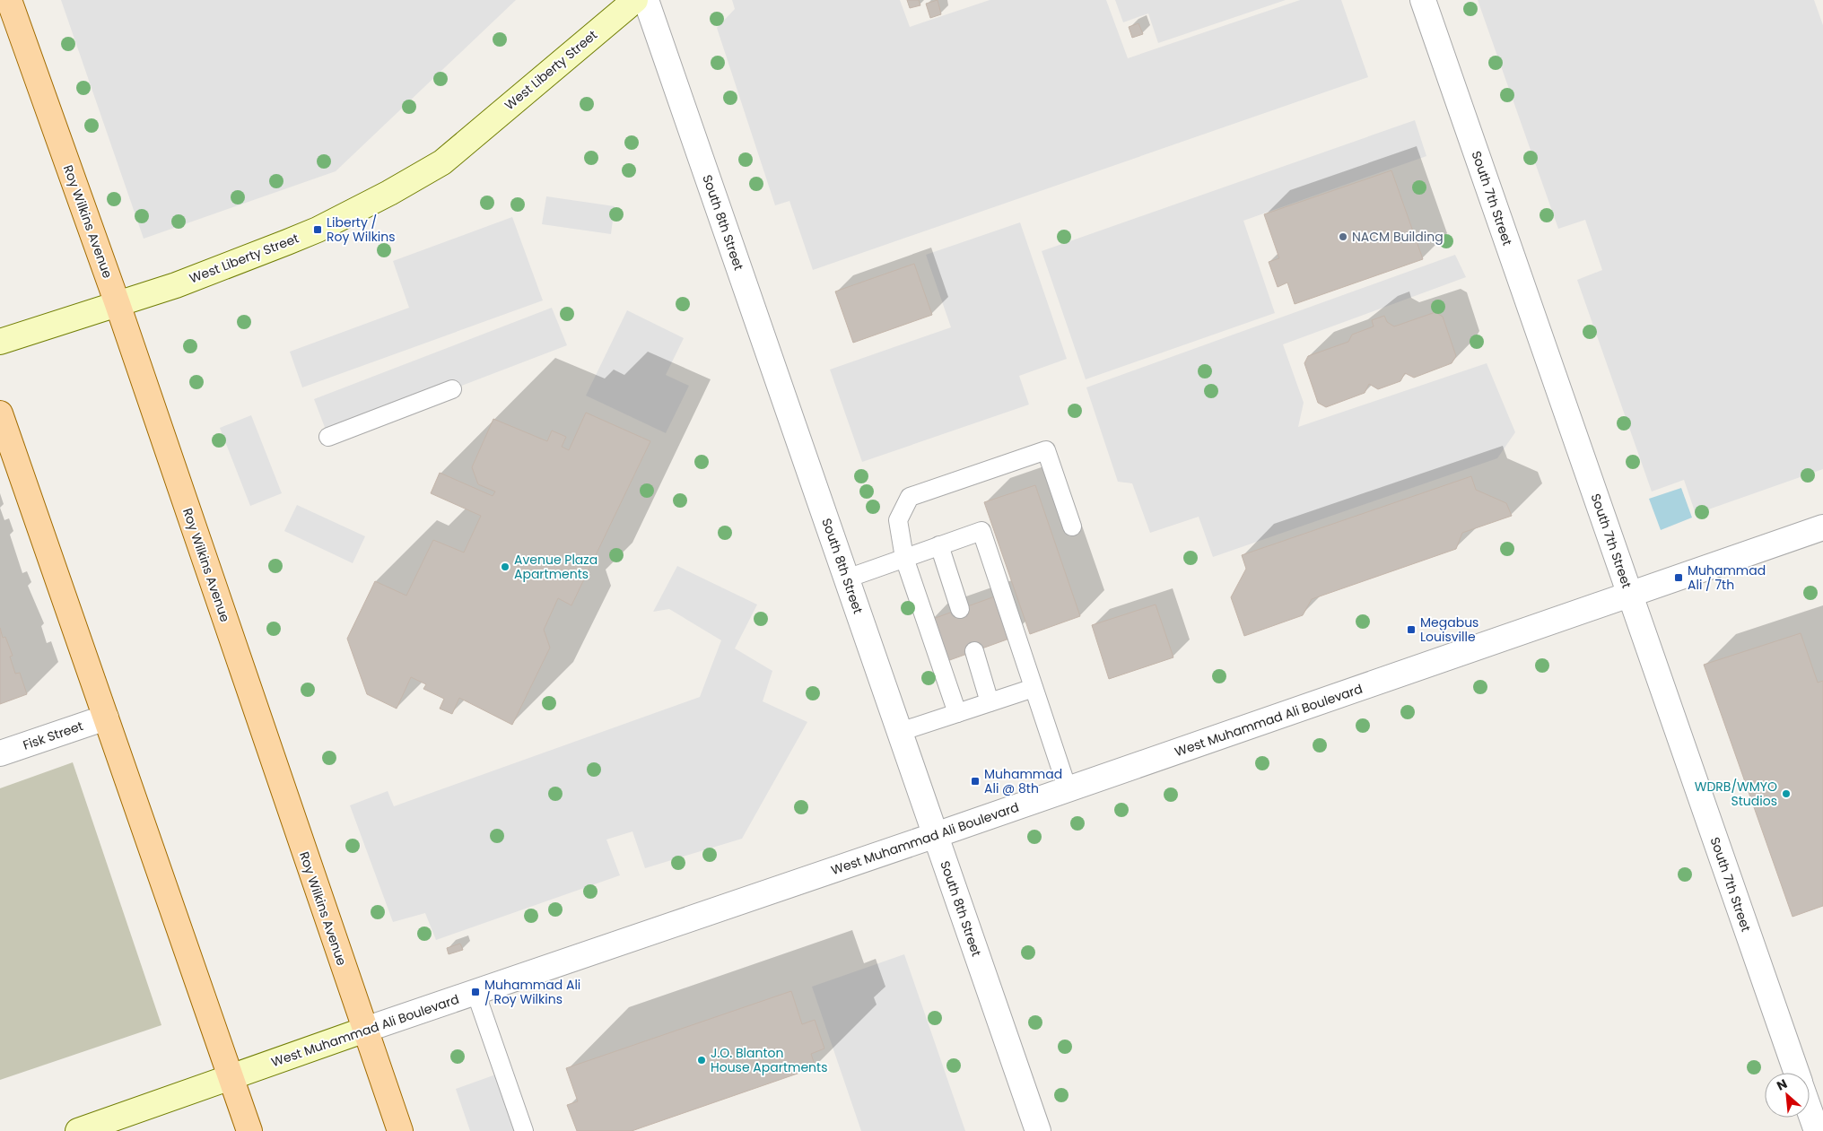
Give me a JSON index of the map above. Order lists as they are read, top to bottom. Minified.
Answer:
{"streets":{"main road":["West Liberty Street","Roy Wilkins Avenue","West Muhammad Ali Boulevard"],"street":["South 7th Street","South 8th Street","Fisk Street"]},"crossings":[["West Liberty Street","Roy Wilkins Avenue"],["South 7th Street","West Muhammad Ali Boulevard"],["Roy Wilkins Avenue","West Muhammad Ali Boulevard"],["South 8th Street","West Muhammad Ali Boulevard"]],"places":{"transit":["Liberty / Roy Wilkins","Muhammad Ali / 7th","Megabus Louisville","Muhammad Ali @ 8th","Muhammad Ali / Roy Wilkins"],"other":["NACM Building","Avenue Plaza Apartments","WDRB/WMYO Studios","J.O. Blanton House Apartments"]},"north":"top left"}
